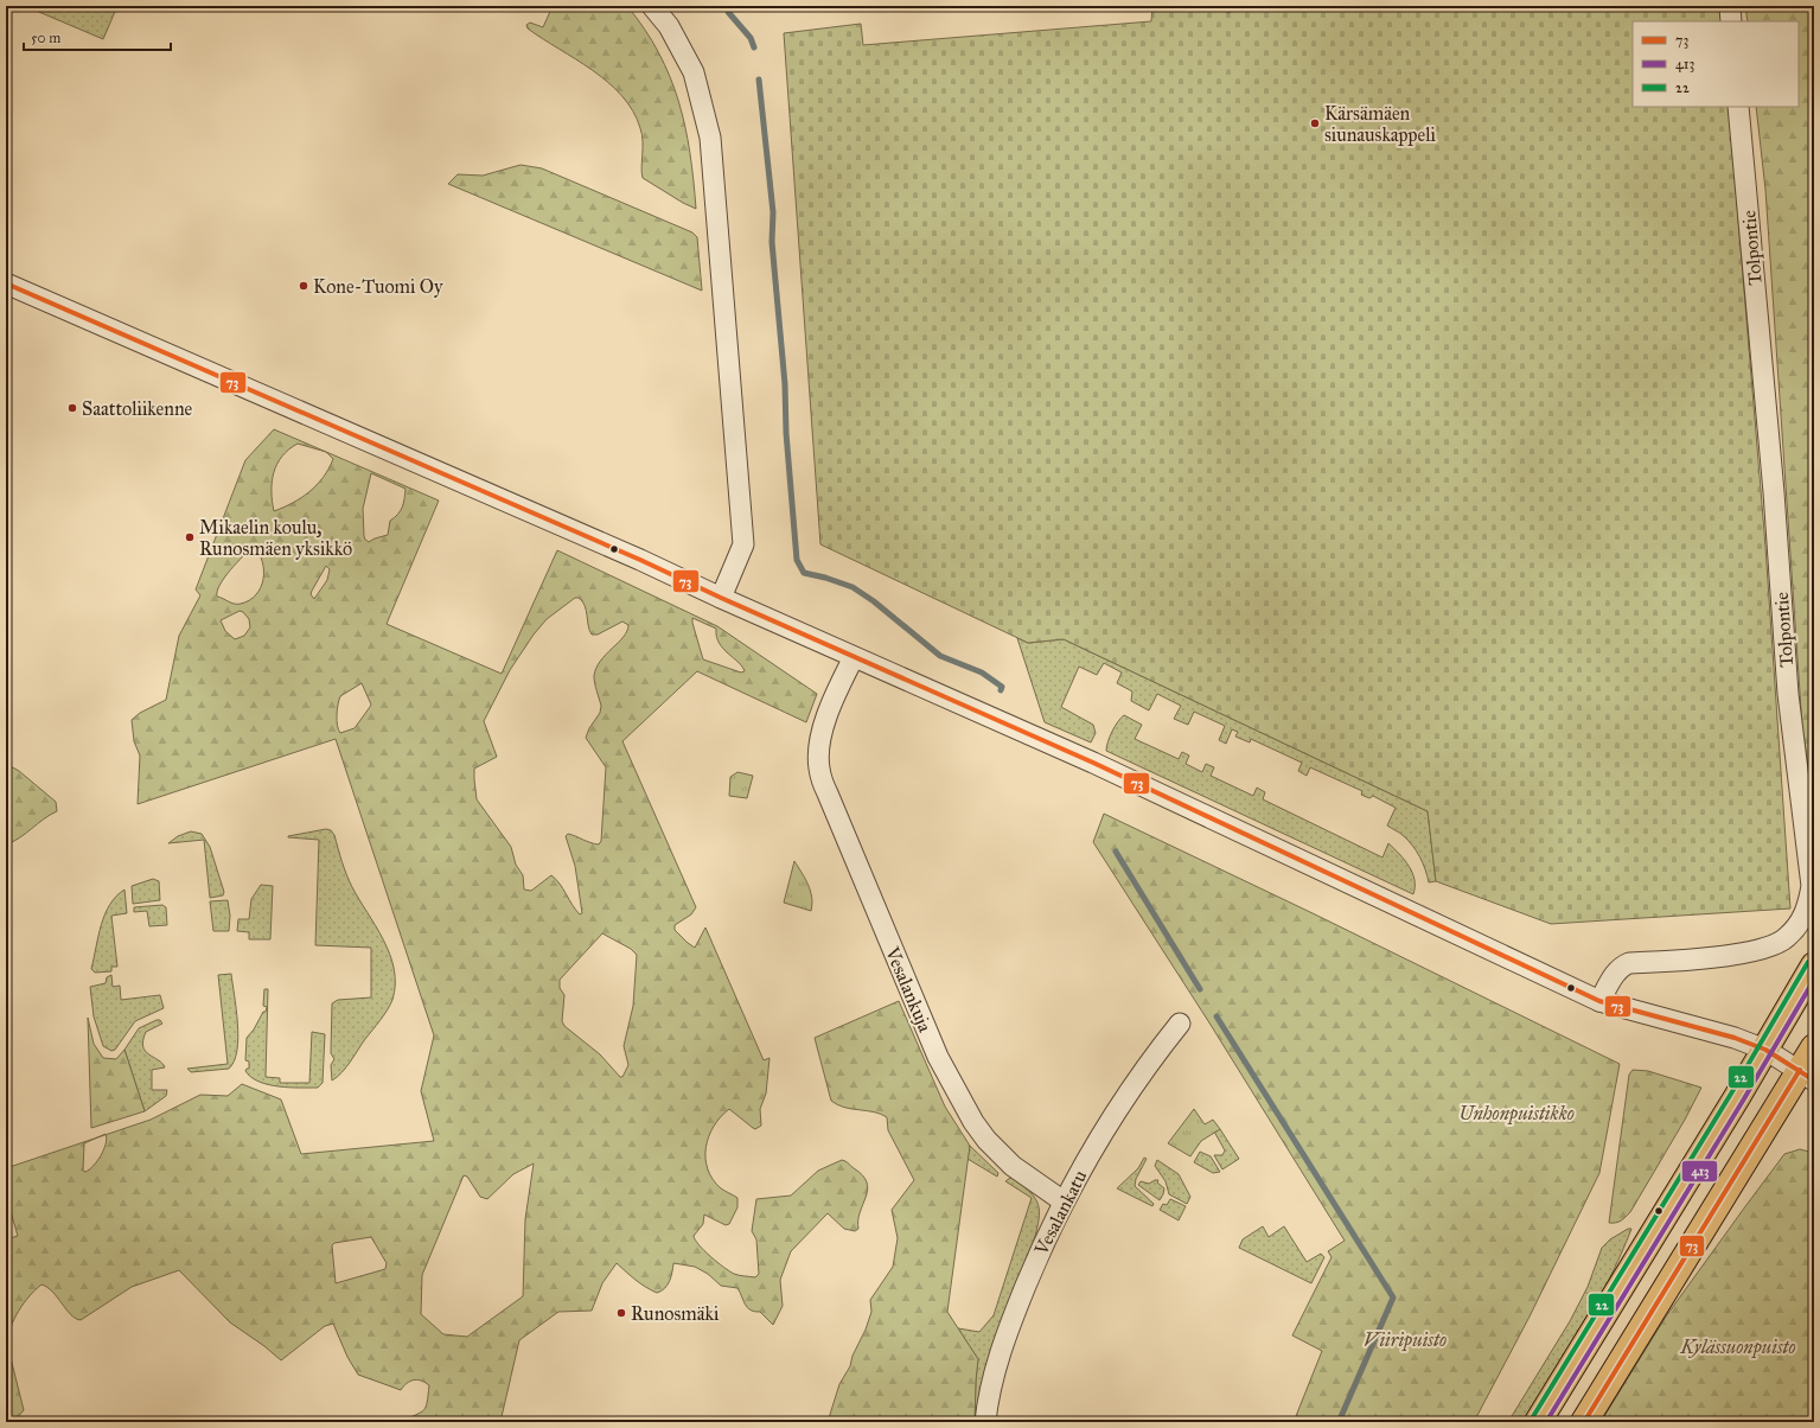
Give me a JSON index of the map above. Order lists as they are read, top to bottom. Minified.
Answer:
{"streets":{"street":["Tolpontie","Vesalankuja","Vesalankatu"]},"crossings":[["Vesalankuja","Vesalankatu"]],"parks":["Unhonpuistikko","Viiripuisto","Kylässuonpuisto"],"places":["Kärsämäen siunauskappeli","Kone-Tuomi Oy","Saattoliikenne","Mikaelin koulu, Runosmäen yksikkö","Runosmäki"],"lines":["transit line 73","transit line 22","transit line 413"],"legend":["73","413","22"],"scale_bar":"50 m"}
